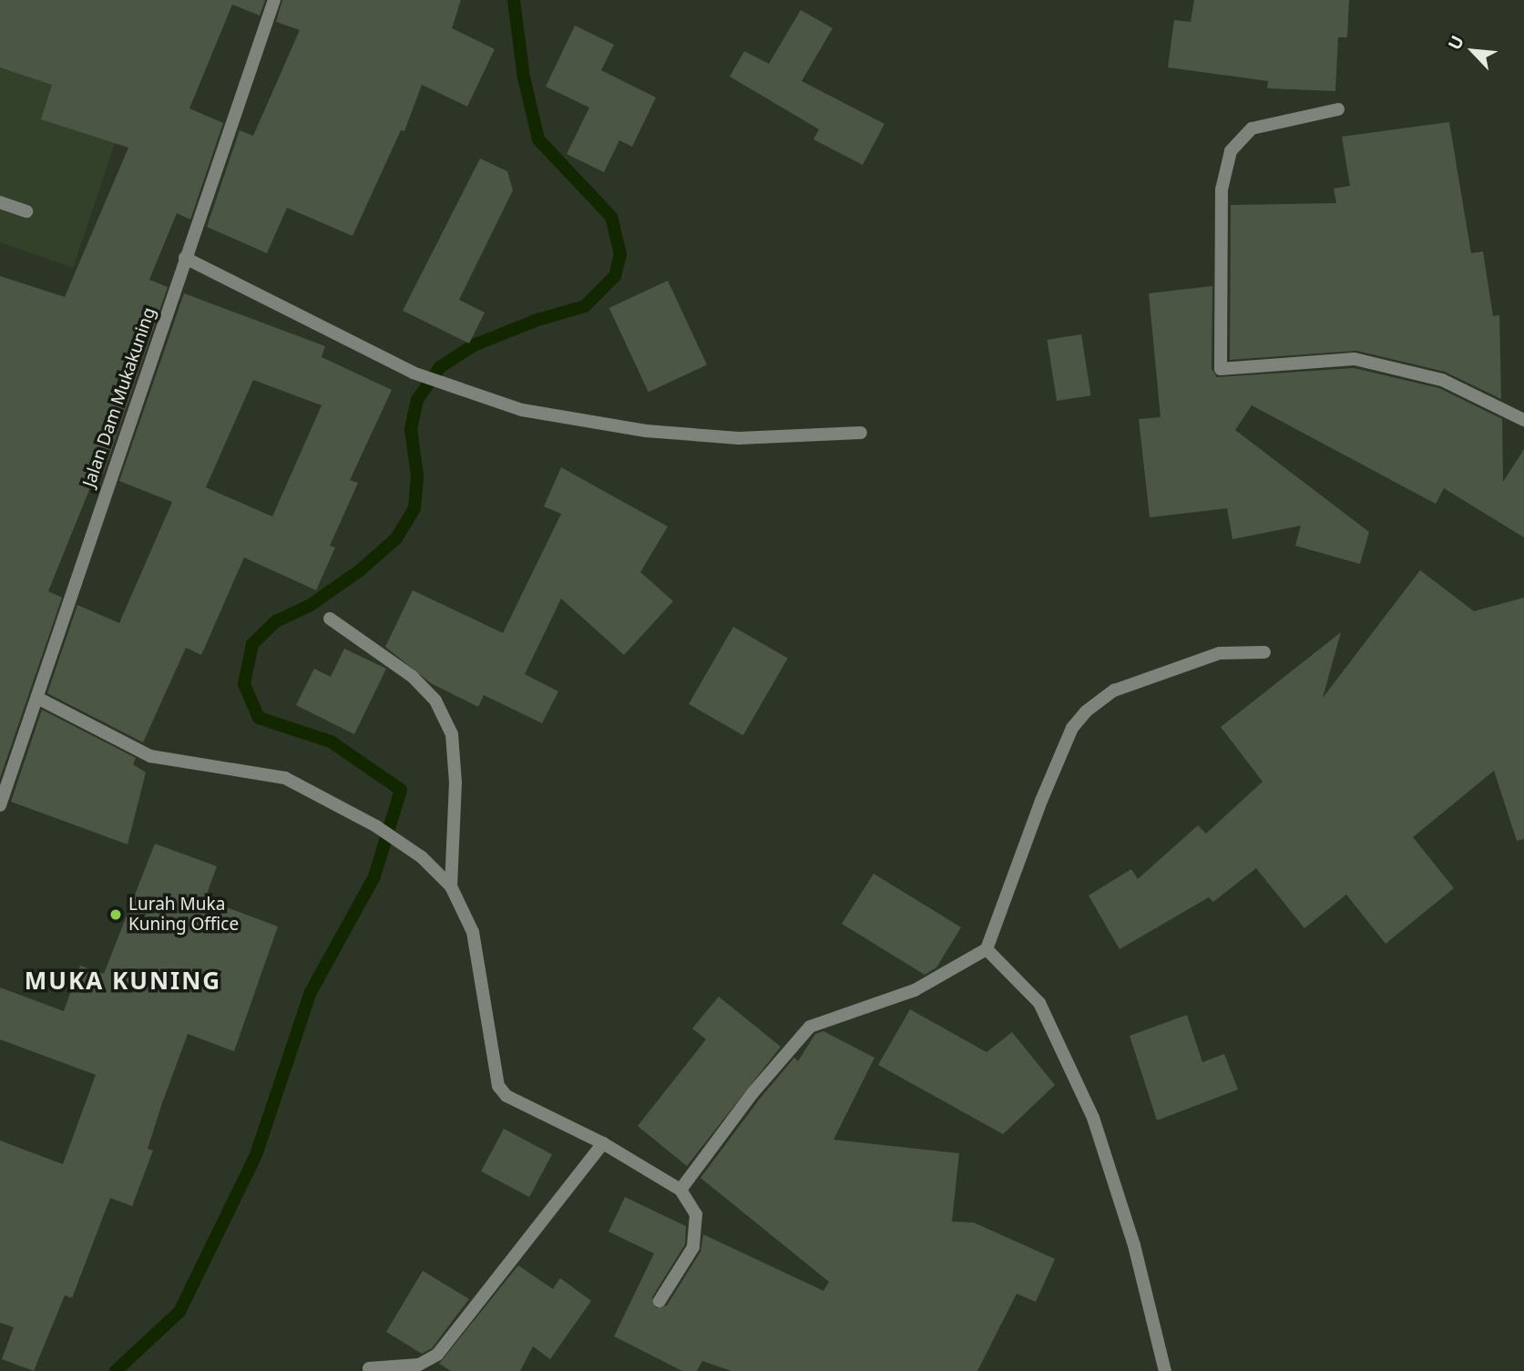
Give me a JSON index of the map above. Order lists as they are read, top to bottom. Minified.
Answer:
{"streets":{"street":["Jalan Dam Mukakuning"]},"districts":["MUKA KUNING"],"places":["Lurah Muka Kuning Office"],"north":"top left"}
